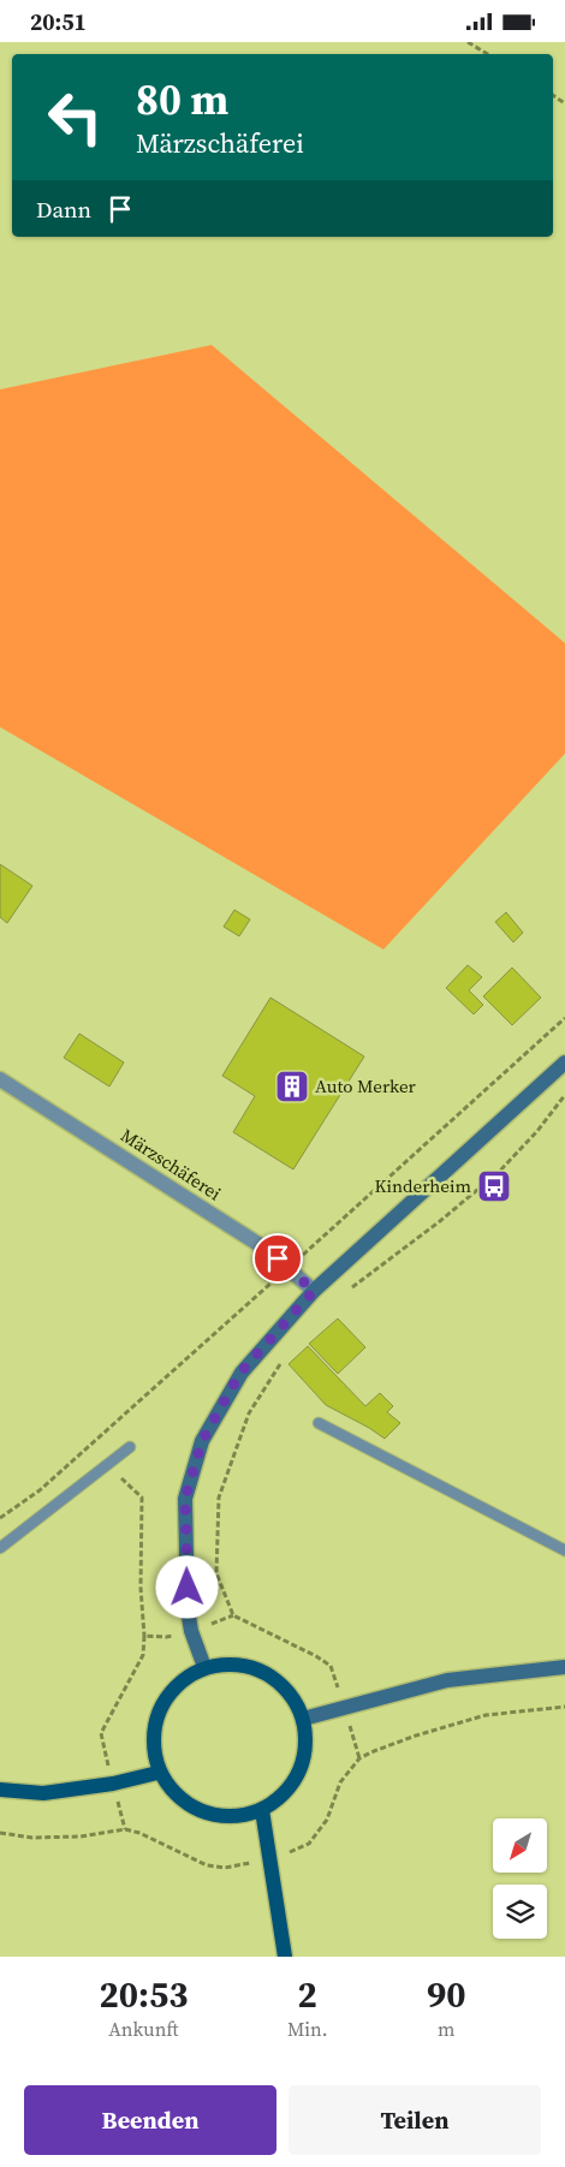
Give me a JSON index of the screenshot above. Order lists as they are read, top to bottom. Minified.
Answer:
{"streets":{"street":["Märzschäferei"]},"places":{"building":["Auto Merker"],"bus stop":["Kinderheim"]},"north":"bottom left","page":{"status":"20:51","turn":["80 m","Märzschäferei"],"then":"Dann","eta":["20:53","Ankunft","2","Min.","90","m"],"buttons":["Beenden","Teilen"]}}
